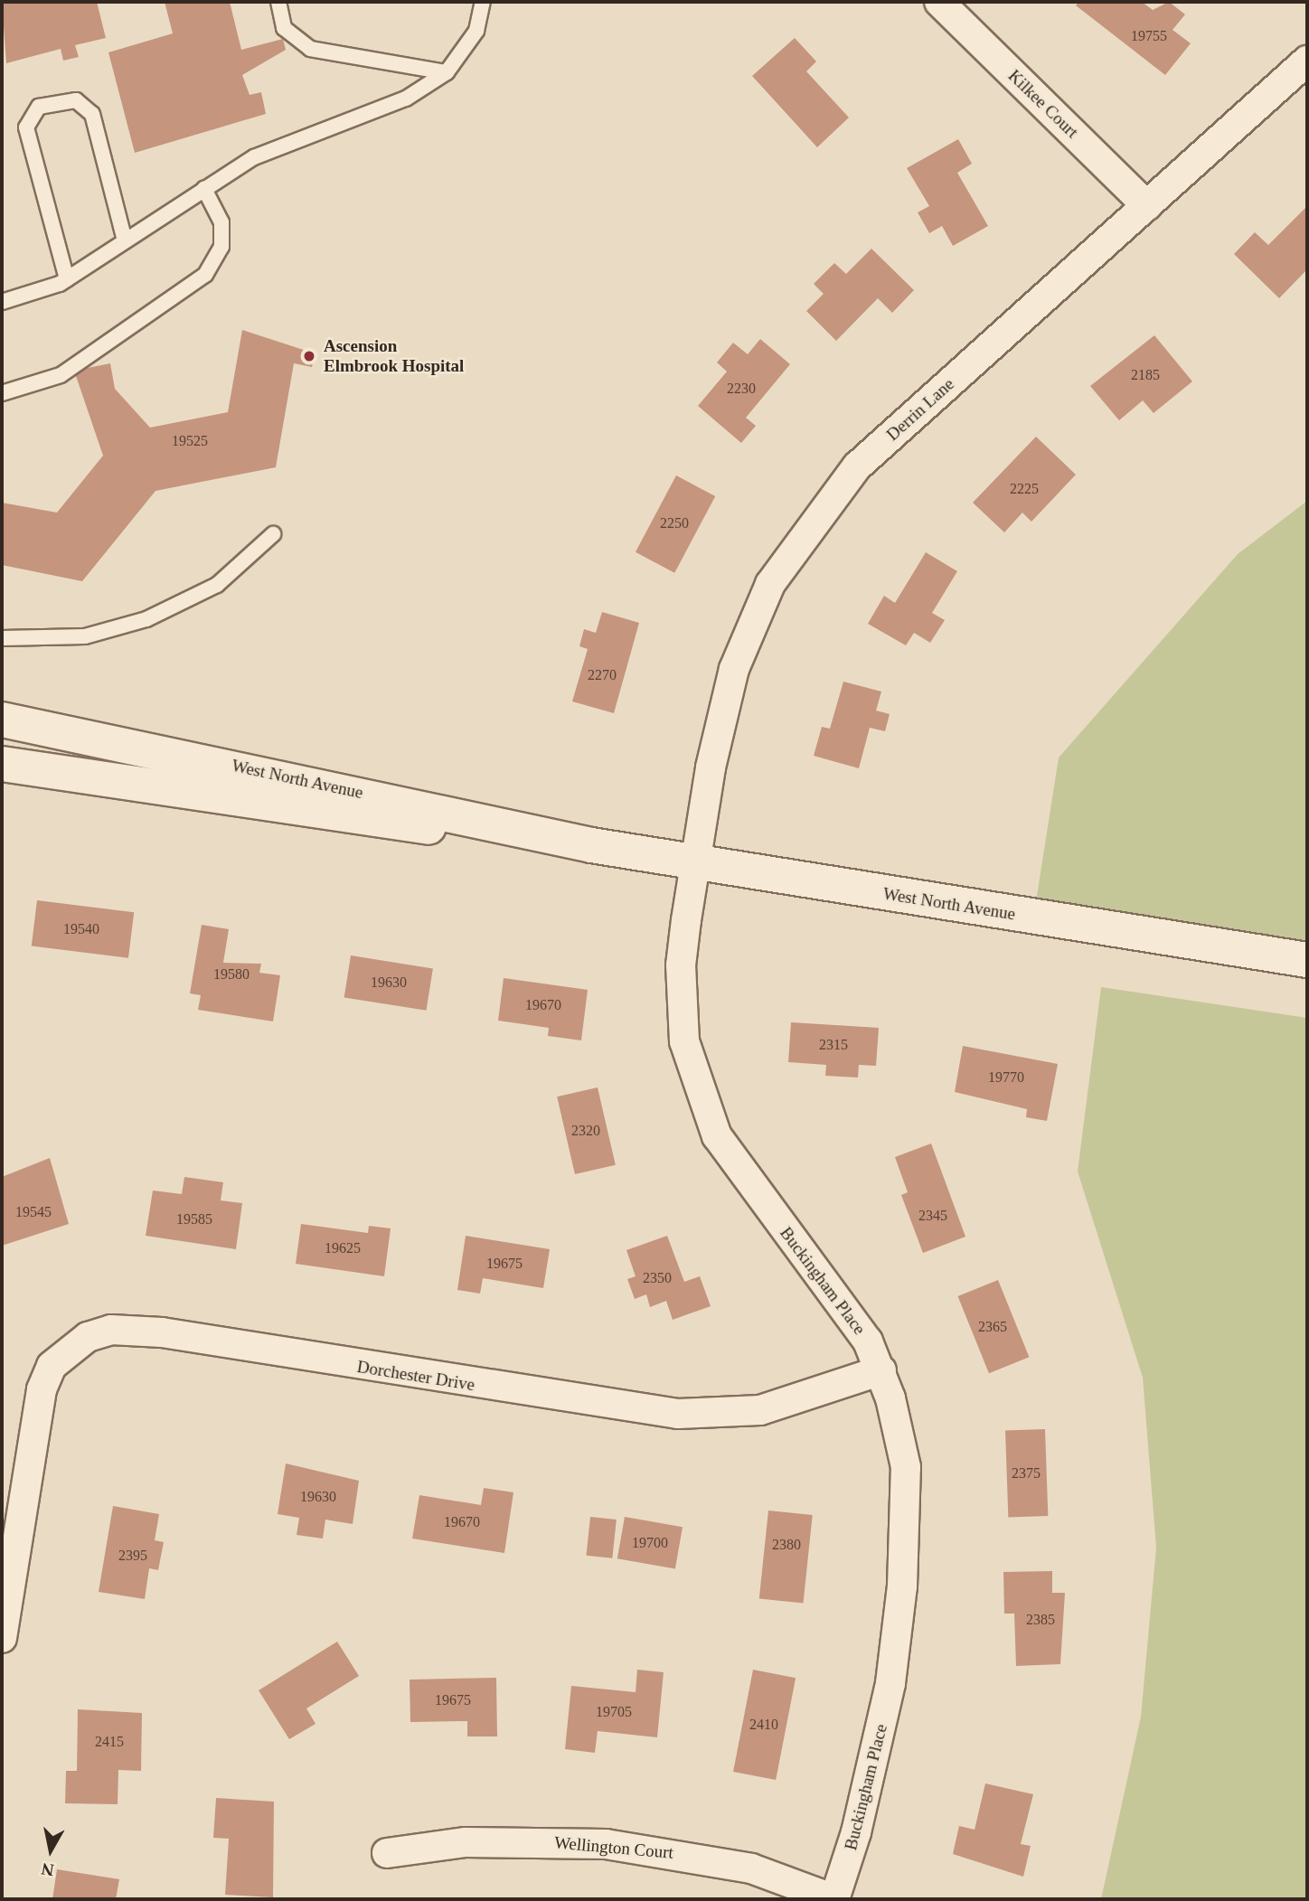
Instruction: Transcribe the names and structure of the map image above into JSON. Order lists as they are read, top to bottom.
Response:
{
  "streets": {
    "main road": ["West North Avenue"],
    "street": [
      "Kilkee Court",
      "Derrin Lane",
      "Buckingham Place",
      "Dorchester Drive",
      "Wellington Court"
    ]
  },
  "crossings": [
    ["Kilkee Court", "Derrin Lane"],
    ["Derrin Lane", "West North Avenue"],
    ["Derrin Lane", "Buckingham Place"],
    ["West North Avenue", "Buckingham Place"],
    ["Buckingham Place", "Dorchester Drive"],
    ["Buckingham Place", "Wellington Court"]
  ],
  "places": ["Ascension Elmbrook Hospital"],
  "house_numbers": [
    "19755",
    "2185",
    "2230",
    "19525",
    "2225",
    "2250",
    "2270",
    "19540",
    "19580",
    "19630",
    "19670",
    "2315",
    "19770",
    "2320",
    "19545",
    "2345",
    "19585",
    "19625",
    "19675",
    "2350",
    "2365",
    "2375",
    "19630",
    "19670",
    "19700",
    "2380",
    "2395",
    "2385",
    "19675",
    "19705",
    "2410",
    "2415"
  ],
  "north": "bottom"
}
